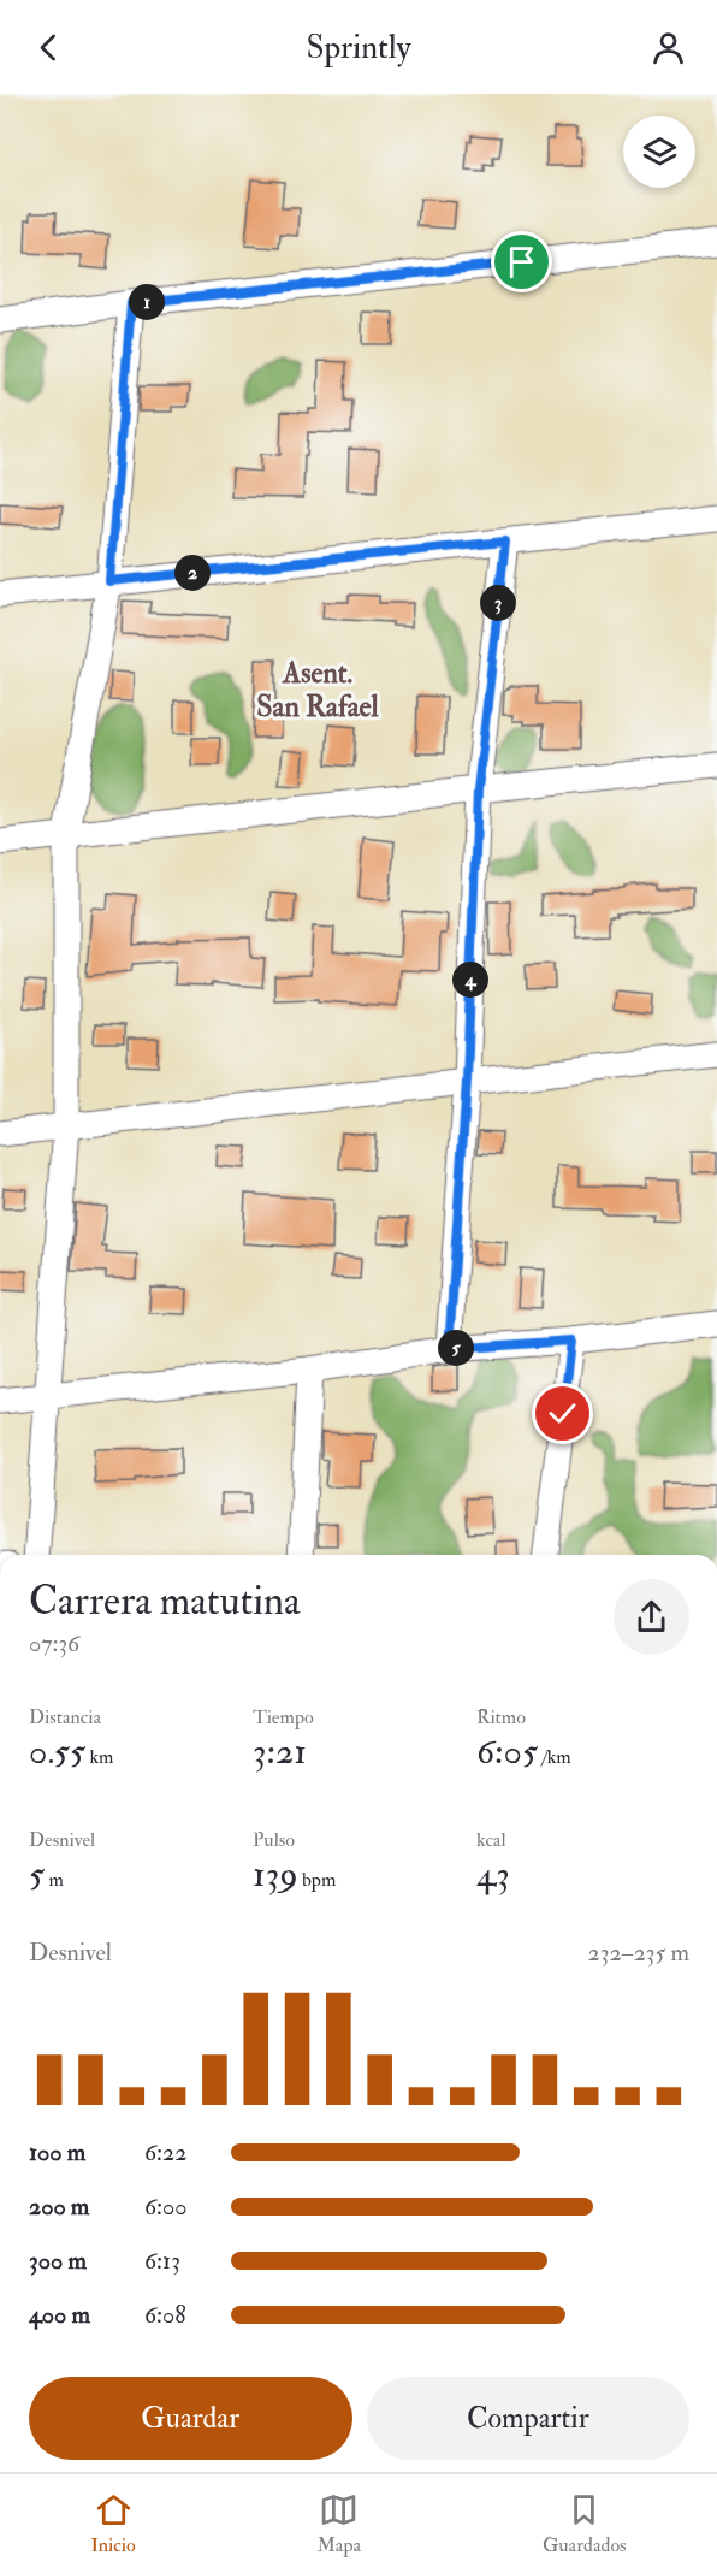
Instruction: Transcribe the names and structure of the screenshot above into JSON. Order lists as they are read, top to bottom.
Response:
{
  "districts": ["Asent. San Rafael"],
  "page": {
    "header": "Sprintly",
    "pins": [
      "1",
      "2",
      "3",
      "4",
      "5"
    ],
    "heading": ["Carrera matutina", "07:36"],
    "stats": [
      ["Distancia", "0.55 km"],
      ["Tiempo", "3:21"],
      ["Ritmo", "6:05 /km"],
      ["Desnivel", "5 m"],
      ["Pulso", "139 bpm"],
      ["kcal", "43"]
    ],
    "chart": ["Desnivel", "232–235 m"],
    "list": [
      {
        "name": "100 m",
        "note": "6:22"
      },
      {
        "name": "200 m",
        "note": "6:00"
      },
      {
        "name": "300 m",
        "note": "6:13"
      },
      {
        "name": "400 m",
        "note": "6:08"
      }
    ],
    "buttons": ["Guardar", "Compartir"],
    "tabs": ["Inicio", "Mapa", "Guardados"]
  }
}
